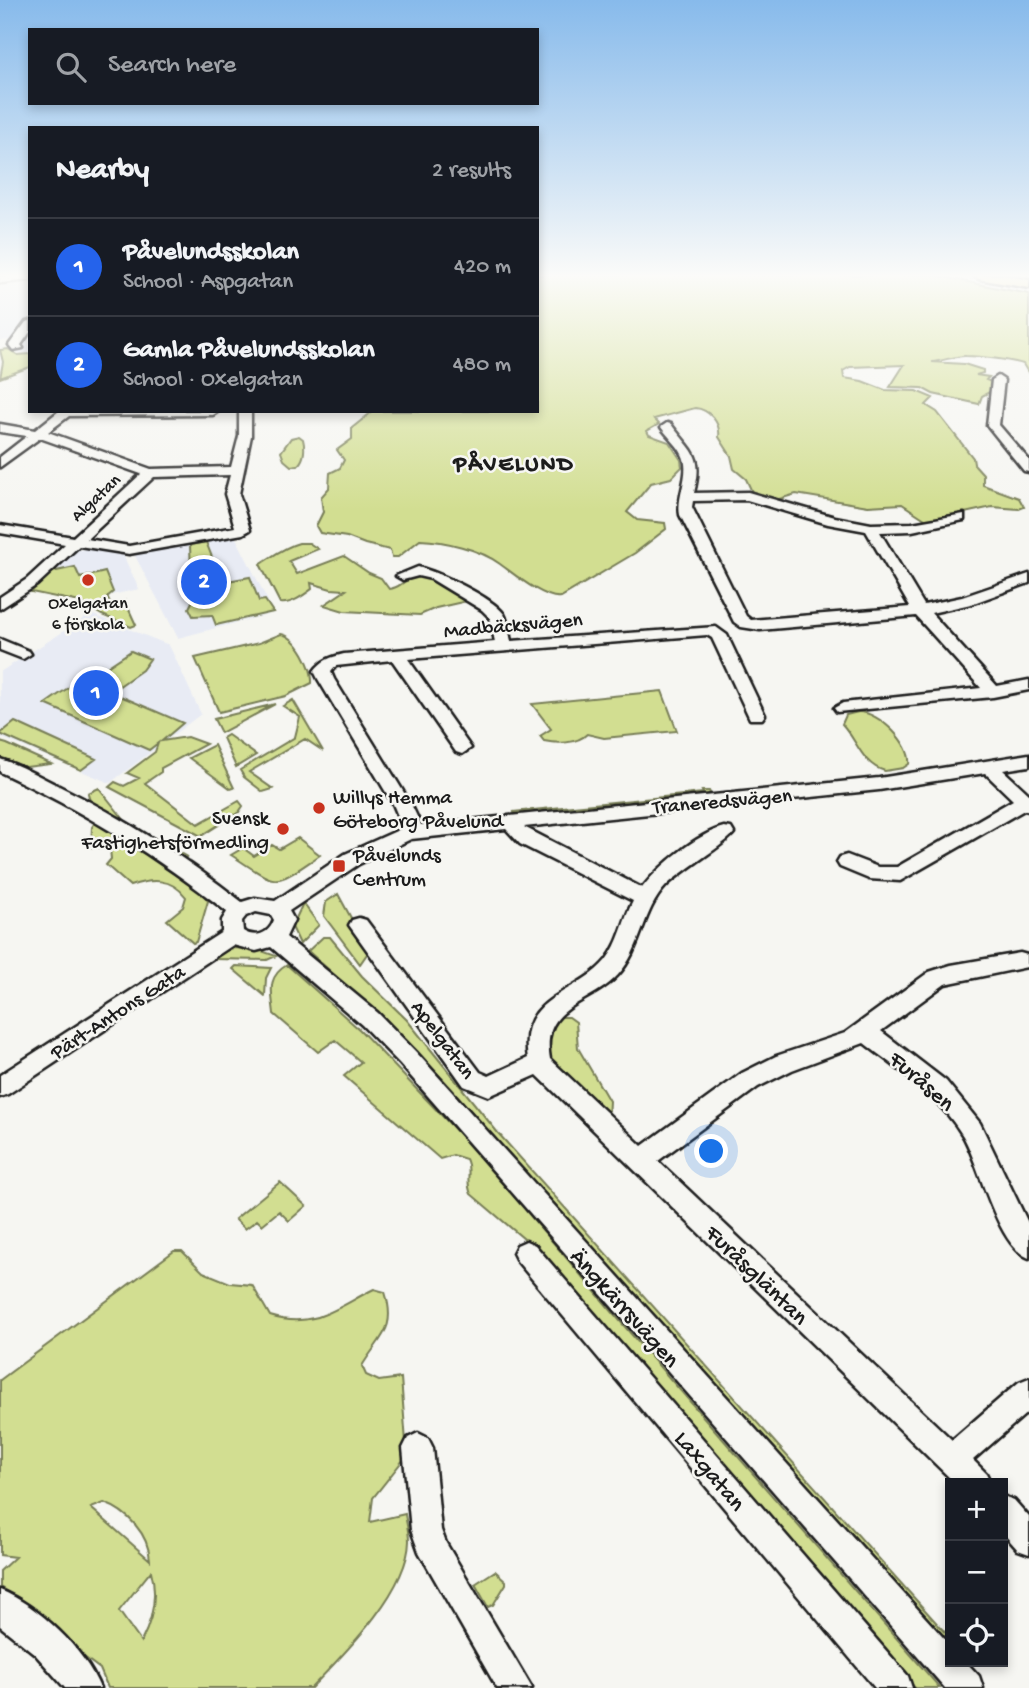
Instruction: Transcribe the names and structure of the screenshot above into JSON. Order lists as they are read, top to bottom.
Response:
{
  "streets": {
    "street": [
      "Algatan",
      "Madbäcksvägen",
      "Traneredsvägen",
      "Pärt-Antons Gata",
      "Apelgatan",
      "Furåsen",
      "Furåsgläntan",
      "Ängkärrsvägen",
      "Laxgatan"
    ]
  },
  "crossings": [
    ["Traneredsvägen", "Pärt-Antons Gata"],
    ["Traneredsvägen", "Ängkärrsvägen"],
    ["Pärt-Antons Gata", "Ängkärrsvägen"],
    ["Apelgatan", "Furåsgläntan"]
  ],
  "districts": ["PÅVELUND"],
  "places": {
    "other": ["Oxelgatan 6 förskola", "Willys Hemma Göteborg Påvelund", "Svensk Fastighetsförmedling"],
    "transit": ["Påvelunds Centrum"]
  },
  "page": {
    "search": "Search here",
    "heading": ["Nearby", "2 results"],
    "list": [
      {
        "mark": "1",
        "name": "Påvelundsskolan",
        "note": "School · Aspgatan",
        "value": "420 m"
      },
      {
        "mark": "2",
        "name": "Gamla Påvelundsskolan",
        "note": "School · Oxelgatan",
        "value": "480 m"
      }
    ],
    "pins": ["2", "1"],
    "map_buttons": ["+", "−"]
  }
}
